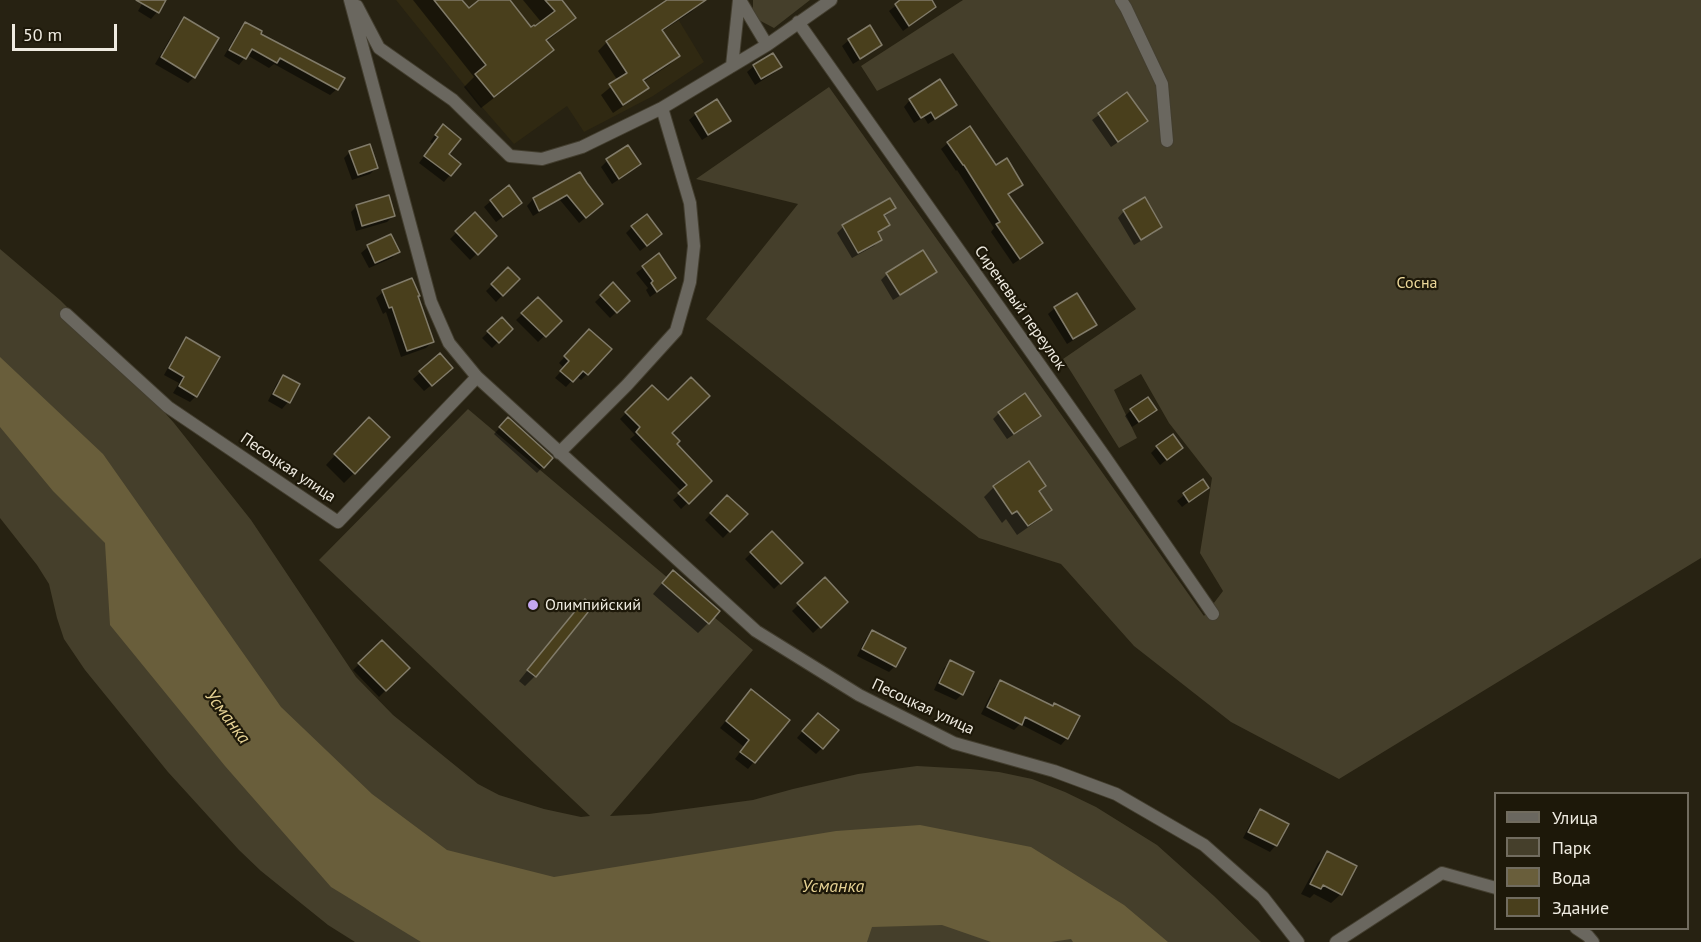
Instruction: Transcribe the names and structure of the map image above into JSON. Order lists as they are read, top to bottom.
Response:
{
  "streets": {
    "street": ["Сиреневый переулок", "Песоцкая улица"]
  },
  "crossings": [
    ["Сиреневый переулок", "Песоцкая улица"]
  ],
  "water": ["Усманка"],
  "parks": ["Сосна"],
  "places": ["Олимпийский"],
  "legend": [
    "Улица",
    "Парк",
    "Вода",
    "Здание"
  ],
  "scale_bar": "50 m"
}
